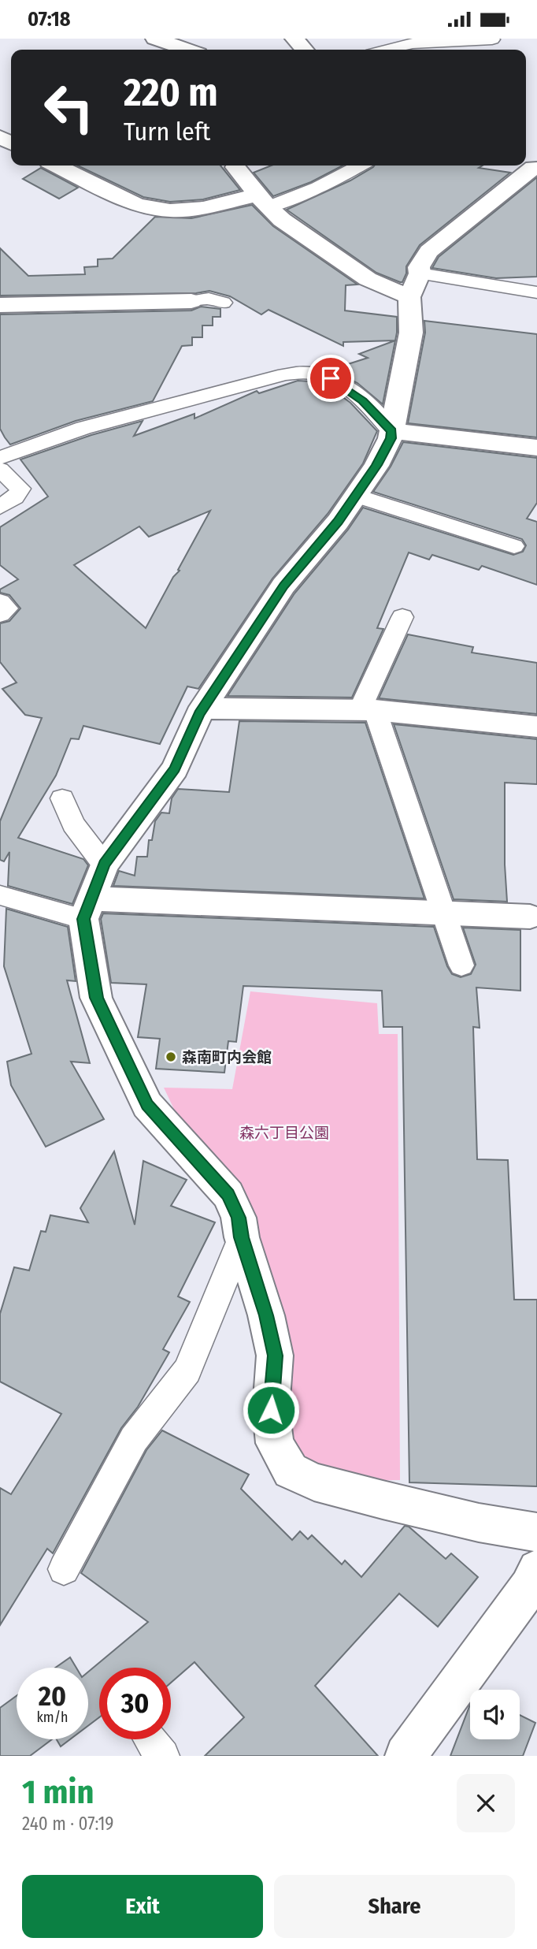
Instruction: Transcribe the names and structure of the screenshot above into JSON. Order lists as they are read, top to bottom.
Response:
{
  "parks": ["森六丁目公園"],
  "places": ["森南町内会館"],
  "page": {
    "status": "07:18",
    "turn": ["220 m", "Turn left"],
    "speed": "20 km/h",
    "limit": "30",
    "heading": ["1 min", "240 m · 07:19"],
    "buttons": ["Exit", "Share"]
  }
}
